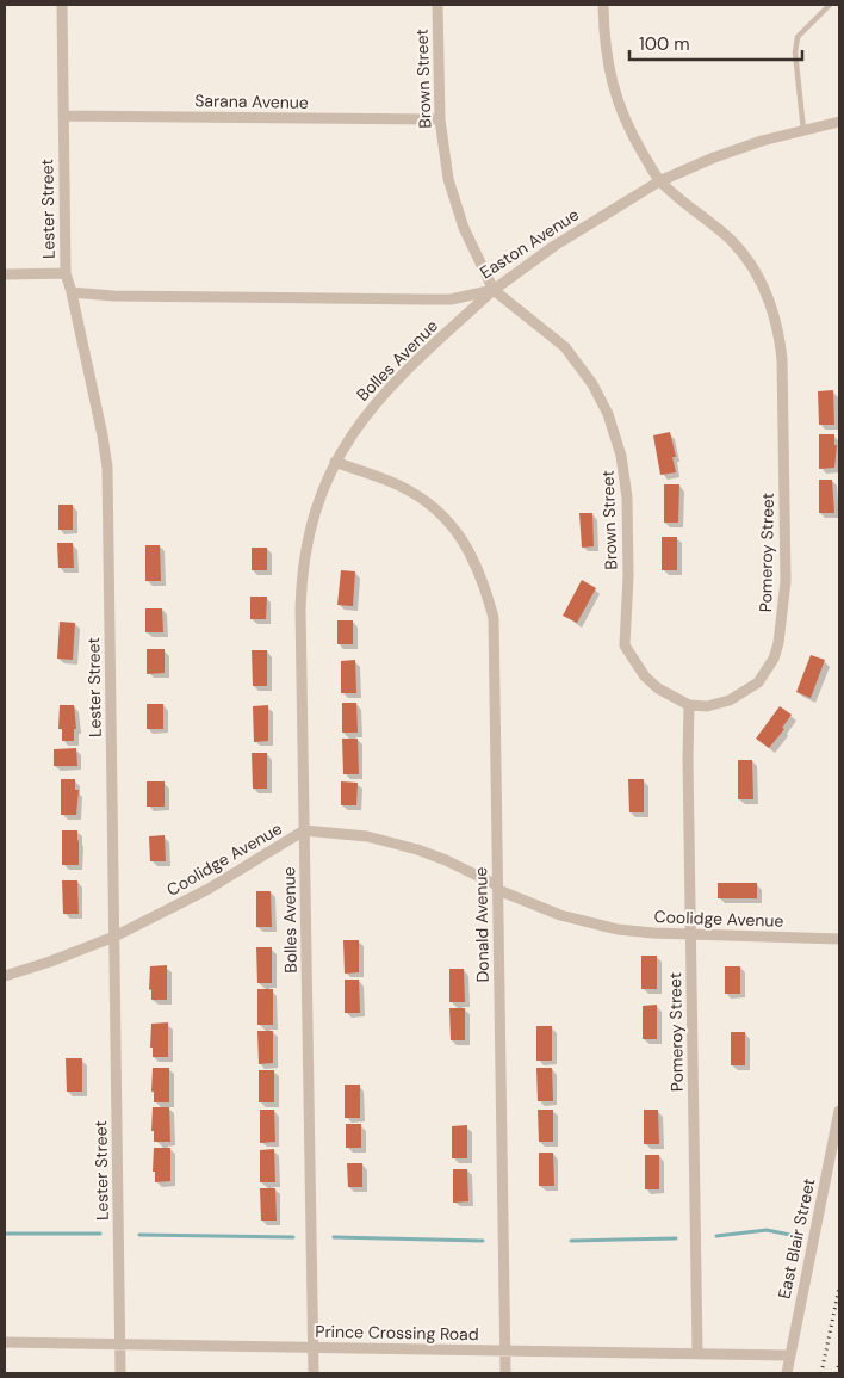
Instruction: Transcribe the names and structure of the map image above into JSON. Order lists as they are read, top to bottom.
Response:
{
  "streets": {
    "street": [
      "Brown Street",
      "Sarana Avenue",
      "Lester Street",
      "Easton Avenue",
      "Bolles Avenue",
      "Pomeroy Street",
      "Coolidge Avenue",
      "Donald Avenue",
      "East Blair Street",
      "Prince Crossing Road"
    ]
  },
  "crossings": [
    ["Brown Street", "Sarana Avenue"],
    ["Brown Street", "Easton Avenue"],
    ["Brown Street", "Bolles Avenue"],
    ["Brown Street", "Pomeroy Street"],
    ["Sarana Avenue", "Lester Street"],
    ["Lester Street", "Easton Avenue"],
    ["Lester Street", "Coolidge Avenue"],
    ["Lester Street", "Prince Crossing Road"],
    ["Easton Avenue", "Bolles Avenue"],
    ["Easton Avenue", "Pomeroy Street"],
    ["Bolles Avenue", "Coolidge Avenue"],
    ["Bolles Avenue", "Donald Avenue"],
    ["Bolles Avenue", "Prince Crossing Road"],
    ["Pomeroy Street", "Coolidge Avenue"],
    ["Pomeroy Street", "Prince Crossing Road"],
    ["Coolidge Avenue", "Donald Avenue"],
    ["Donald Avenue", "Prince Crossing Road"],
    ["East Blair Street", "Prince Crossing Road"]
  ],
  "scale_bar": "100 m"
}
